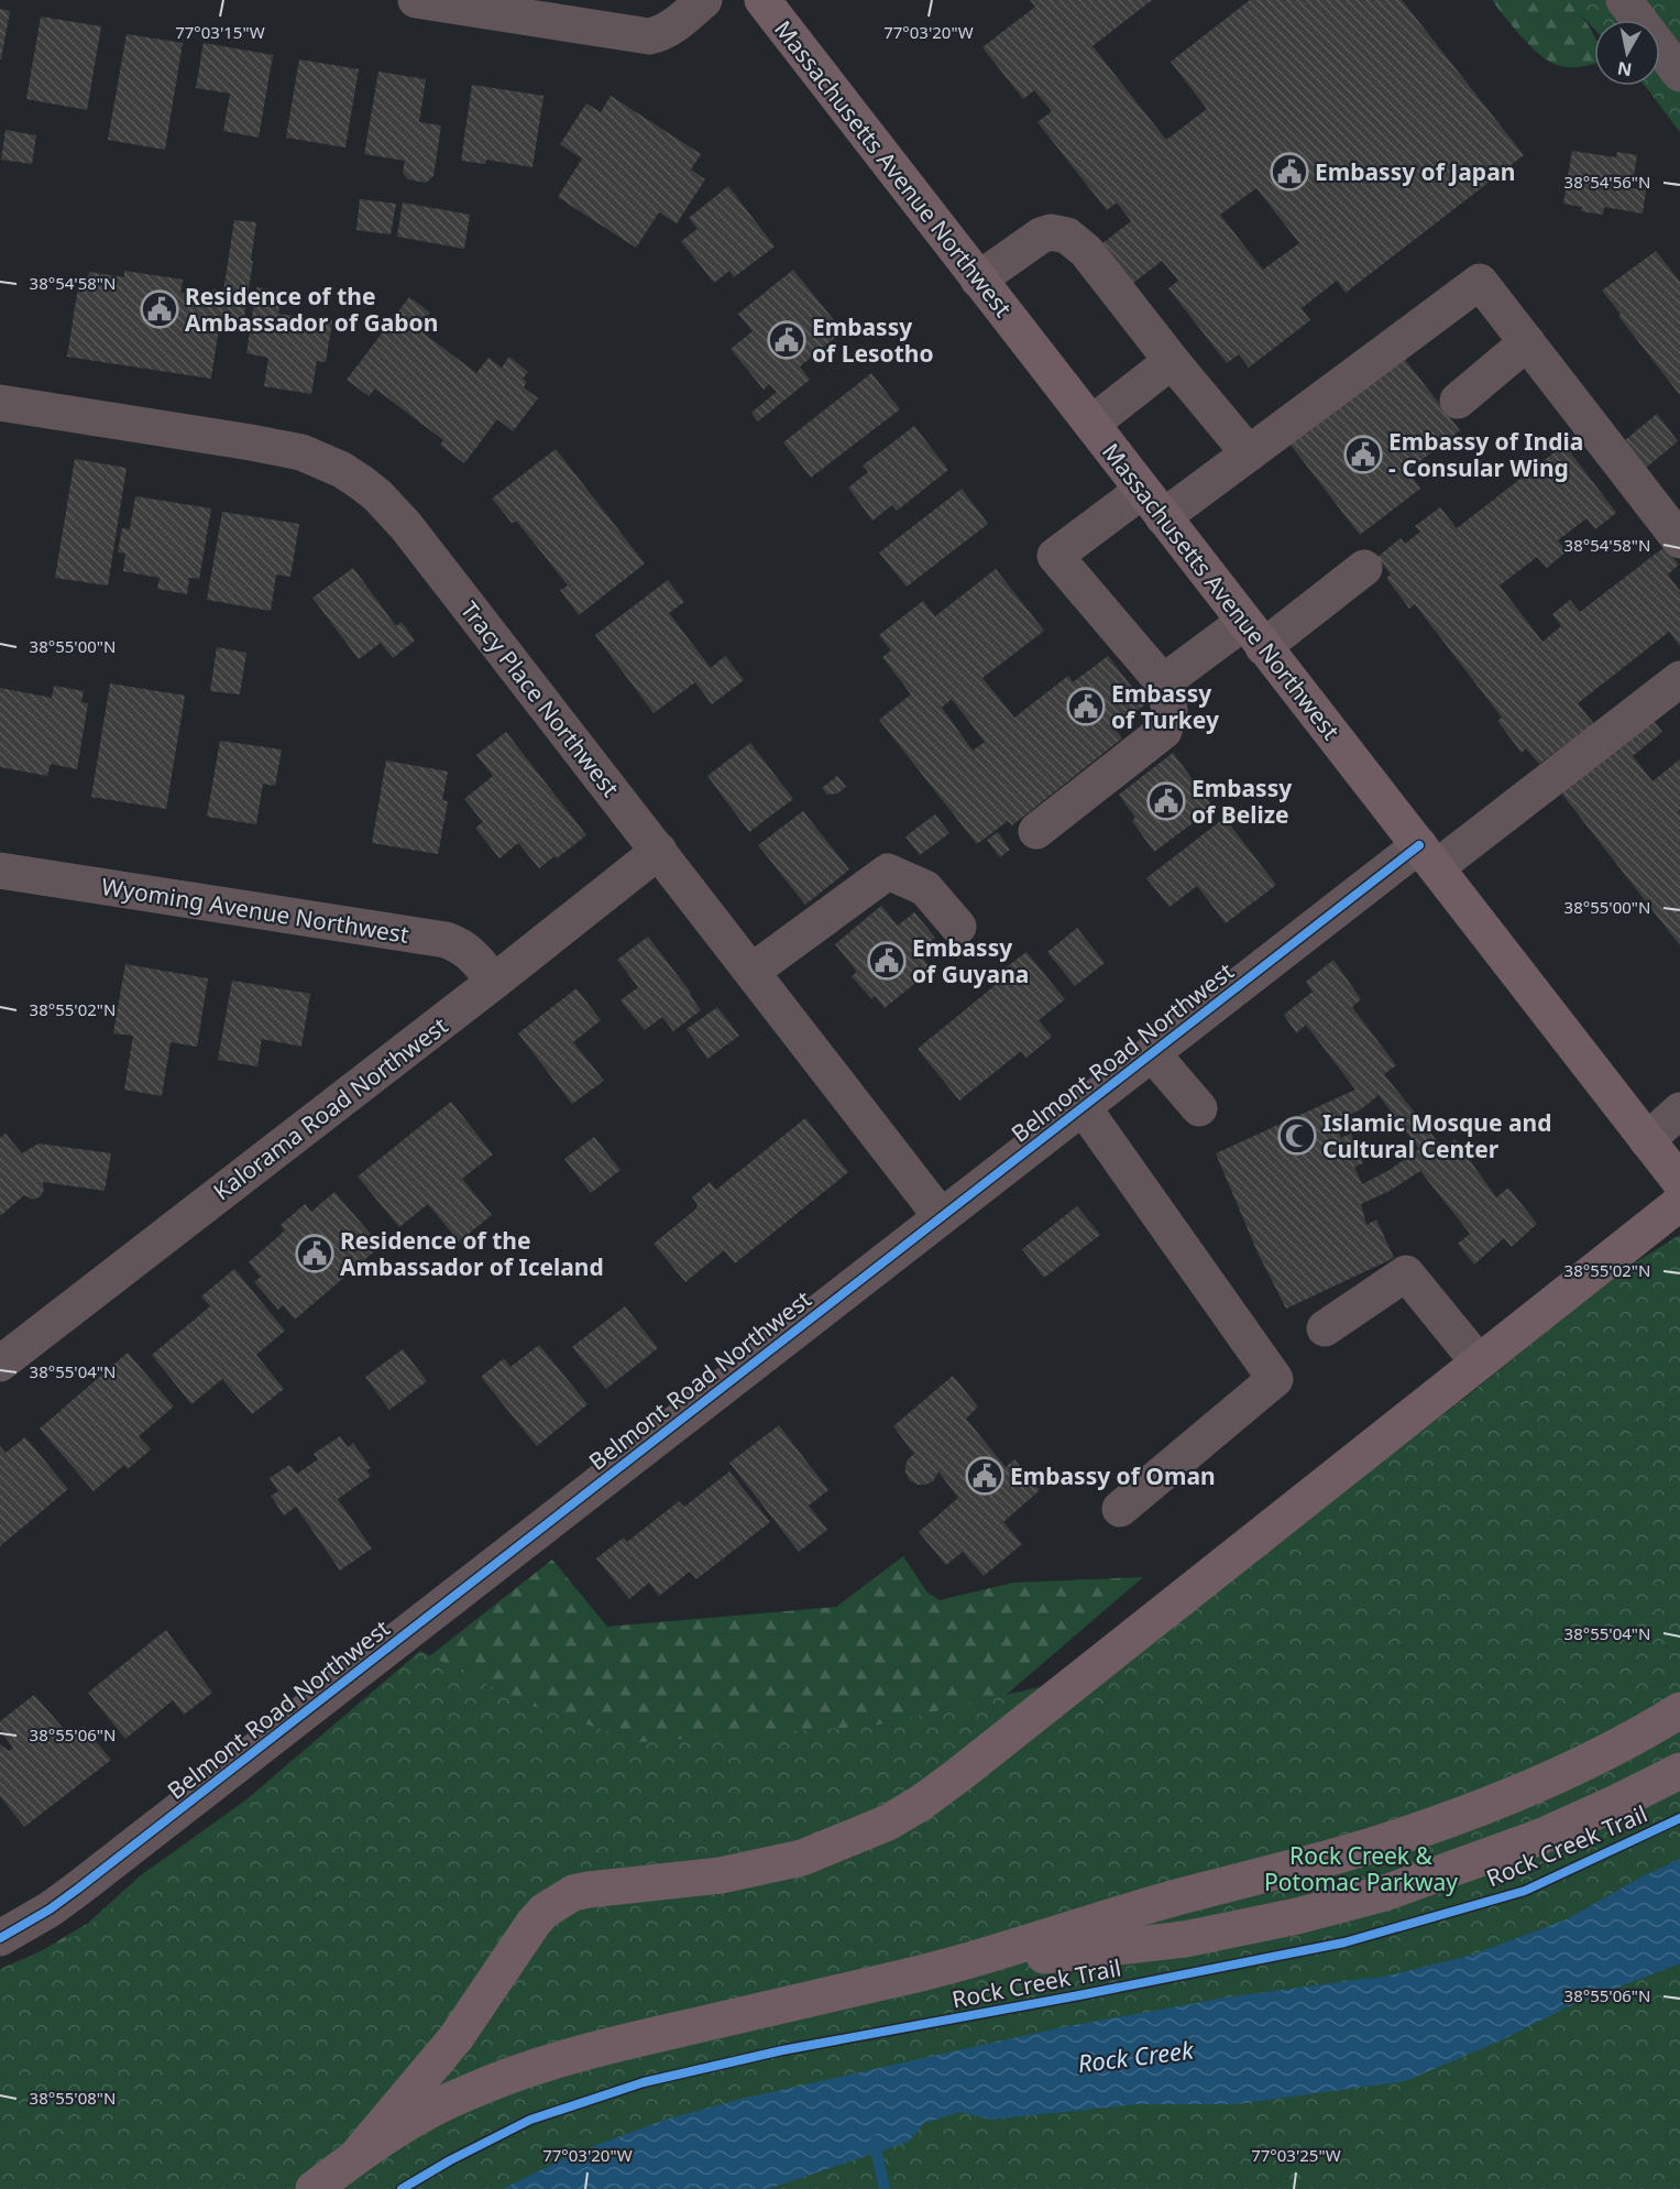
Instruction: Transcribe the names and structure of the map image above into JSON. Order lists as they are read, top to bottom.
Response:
{
  "streets": {
    "main road": ["Massachusetts Avenue Northwest"],
    "street": [
      "Tracy Place Northwest",
      "Wyoming Avenue Northwest",
      "Belmont Road Northwest",
      "Kalorama Road Northwest"
    ],
    "cycle path": ["Rock Creek Trail"]
  },
  "crossings": [
    ["Massachusetts Avenue Northwest", "Belmont Road Northwest"],
    ["Tracy Place Northwest", "Belmont Road Northwest"],
    ["Tracy Place Northwest", "Kalorama Road Northwest"],
    ["Wyoming Avenue Northwest", "Kalorama Road Northwest"]
  ],
  "water": ["Rock Creek"],
  "parks": ["Rock Creek & Potomac Parkway"],
  "places": {
    "public building": [
      "Embassy of Japan",
      "Residence of the Ambassador of Gabon",
      "Embassy of Lesotho",
      "Embassy of India - Consular Wing",
      "Embassy of Turkey",
      "Embassy of Belize",
      "Embassy of Guyana",
      "Residence of the Ambassador of Iceland",
      "Embassy of Oman"
    ],
    "mosque": ["Islamic Mosque and Cultural Center"]
  },
  "north": "bottom",
  "coordinates": [
    "77°03'15\"W",
    "77°03'20\"W",
    "38°54'56\"N",
    "38°54'58\"N",
    "38°55'00\"N",
    "38°55'02\"N",
    "38°55'04\"N",
    "38°55'06\"N",
    "38°55'08\"N",
    "77°03'25\"W"
  ]
}
